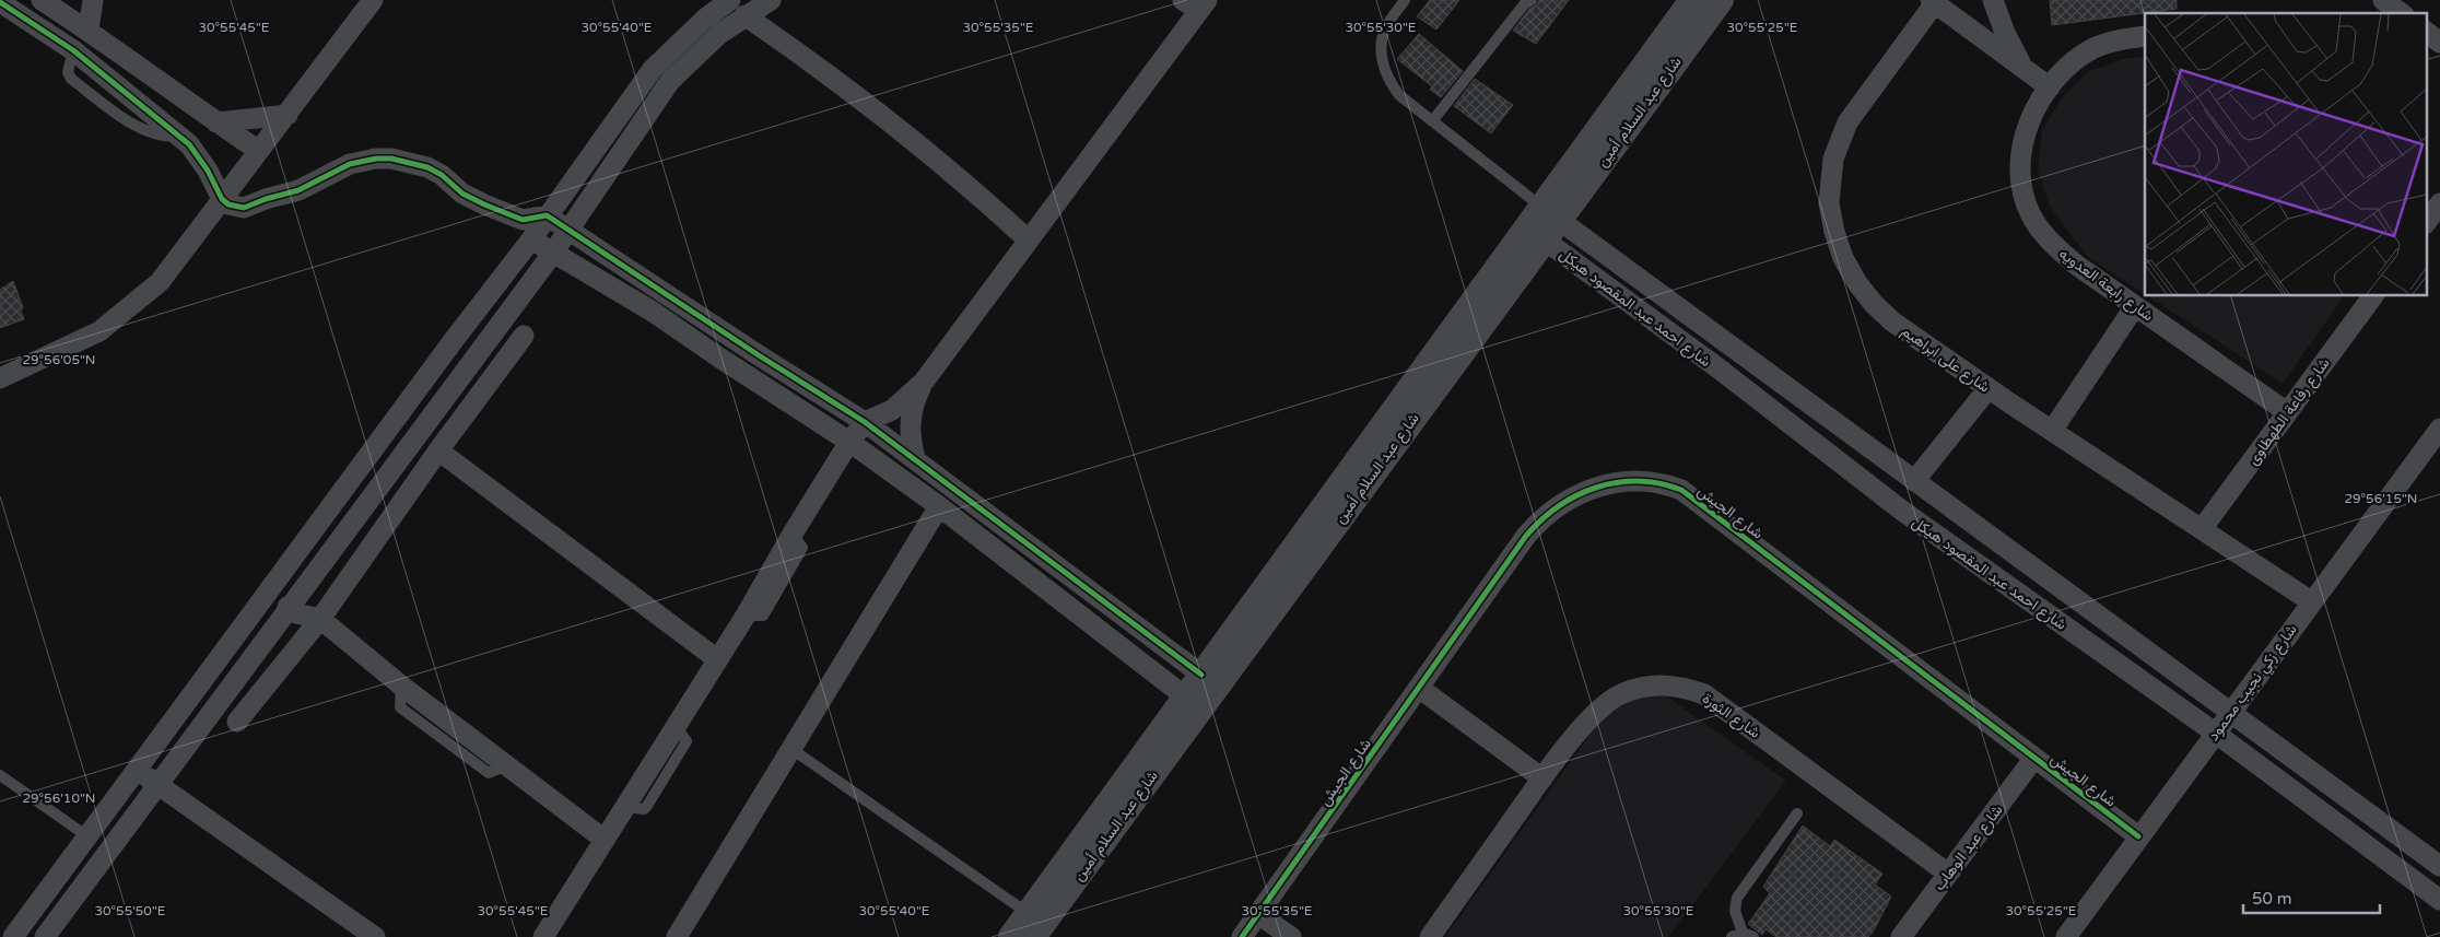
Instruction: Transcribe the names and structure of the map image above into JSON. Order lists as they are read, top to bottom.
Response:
{
  "streets": {
    "street": [
      "شارع عبد السلام أمين",
      "شارع رابعة العدويه",
      "شارع احمد عبد المقصود هيكل",
      "شارع على ابراهيم",
      "شارع رفاعة الطهطاوى",
      "شارع الجيش",
      "شارع زكي نجيب محمود",
      "شارع الثورة",
      "شارع عبد الوهاب"
    ]
  },
  "crossings": [
    ["شارع عبد السلام أمين", "شارع احمد عبد المقصود هيكل"],
    ["شارع رابعة العدويه", "شارع رفاعة الطهطاوى"],
    ["شارع احمد عبد المقصود هيكل", "شارع زكي نجيب محمود"],
    ["شارع على ابراهيم", "شارع رفاعة الطهطاوى"],
    ["شارع على ابراهيم", "شارع زكي نجيب محمود"],
    ["شارع الجيش", "شارع زكي نجيب محمود"],
    ["شارع الجيش", "شارع عبد الوهاب"],
    ["شارع الثورة", "شارع عبد الوهاب"]
  ],
  "scale_bar": "50 m",
  "coordinates": [
    "30°55'45\"E",
    "30°55'40\"E",
    "30°55'35\"E",
    "30°55'30\"E",
    "30°55'25\"E",
    "29°56'05\"N",
    "29°56'15\"N",
    "29°56'10\"N",
    "30°55'50\"E"
  ]
}
